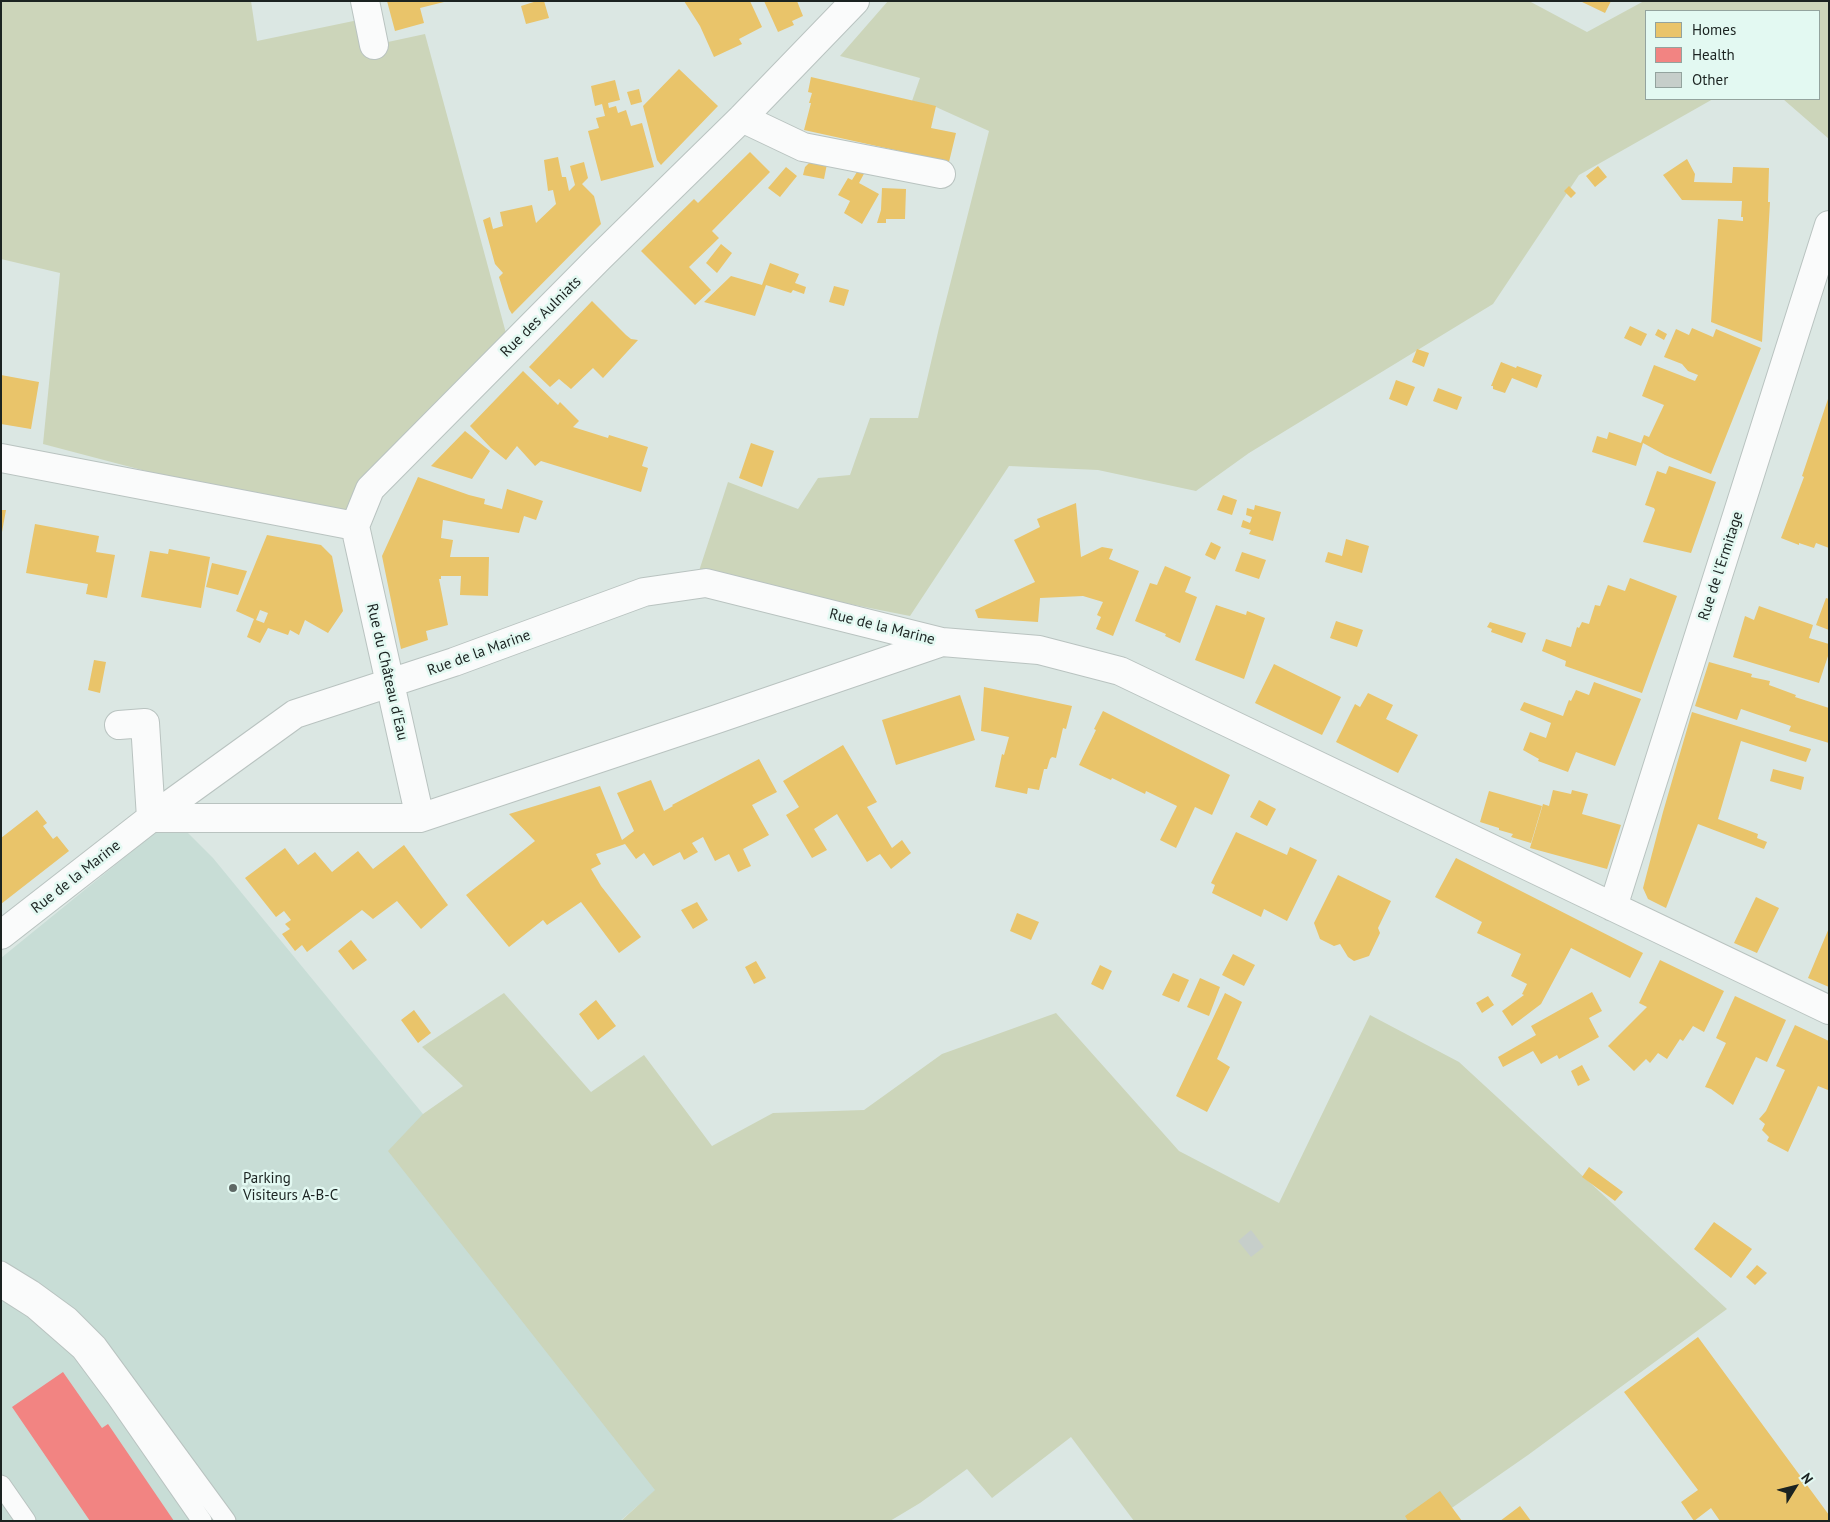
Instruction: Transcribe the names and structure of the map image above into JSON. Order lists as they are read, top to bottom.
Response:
{
  "streets": {
    "street": [
      "Rue des Aulniats",
      "Rue de l'Ermitage",
      "Rue de la Marine",
      "Rue du Château d'Eau"
    ]
  },
  "crossings": [
    ["Rue des Aulniats", "Rue du Château d'Eau"],
    ["Rue de la Marine", "Rue du Château d'Eau"]
  ],
  "places": ["Parking Visiteurs A-B-C"],
  "legend": ["Homes", "Health", "Other"],
  "north": "top right"
}
